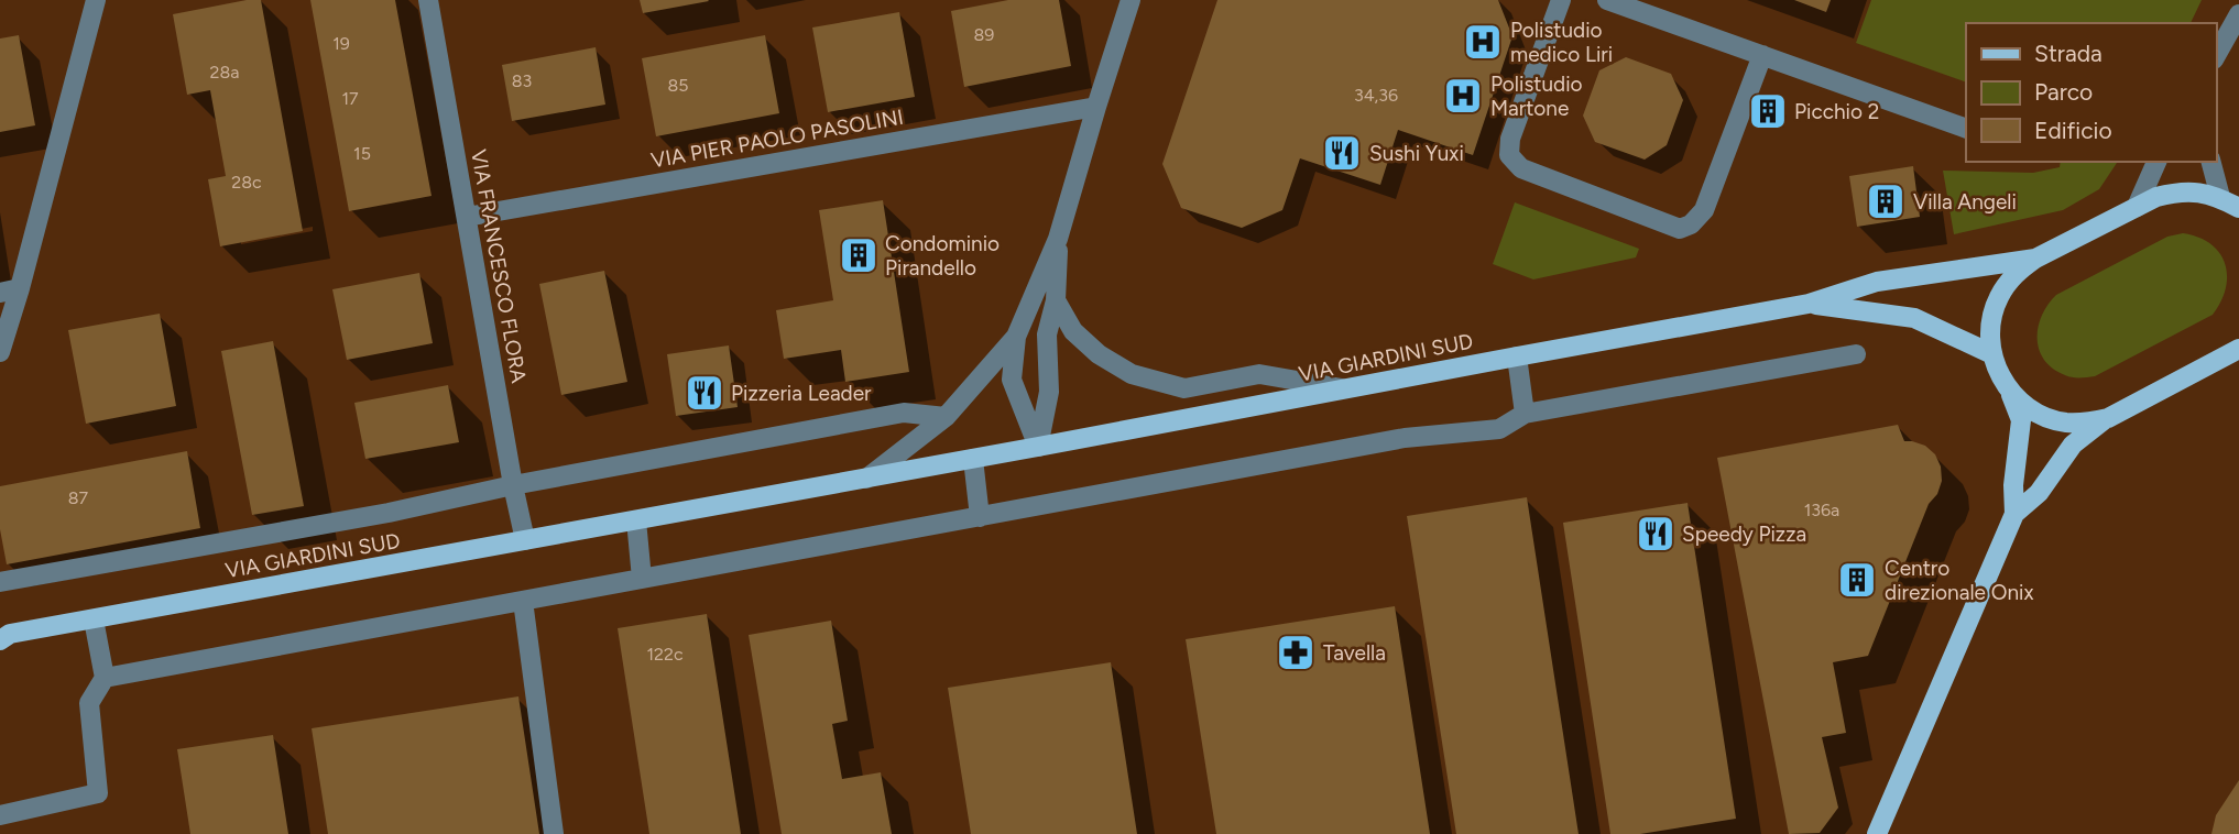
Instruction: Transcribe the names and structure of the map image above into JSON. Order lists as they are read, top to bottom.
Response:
{
  "streets": {
    "main road": ["VIA GIARDINI SUD"],
    "street": ["VIA PIER PAOLO PASOLINI", "VIA FRANCESCO FLORA"]
  },
  "crossings": [
    ["VIA PIER PAOLO PASOLINI", "VIA FRANCESCO FLORA"],
    ["VIA FRANCESCO FLORA", "VIA GIARDINI SUD"]
  ],
  "places": {
    "hospital": ["Polistudio medico Liri", "Polistudio Martone"],
    "building": [
      "Picchio 2",
      "Villa Angeli",
      "Condominio Pirandello",
      "Centro direzionale Onix"
    ],
    "restaurant": ["Sushi Yuxi", "Pizzeria Leader", "Speedy Pizza"],
    "pharmacy": ["Tavella"]
  },
  "house_numbers": [
    "89",
    "19",
    "28a",
    "83",
    "85",
    "34,36",
    "17",
    "15",
    "28c",
    "87",
    "136a",
    "122c"
  ],
  "legend": ["Strada", "Parco", "Edificio"]
}
